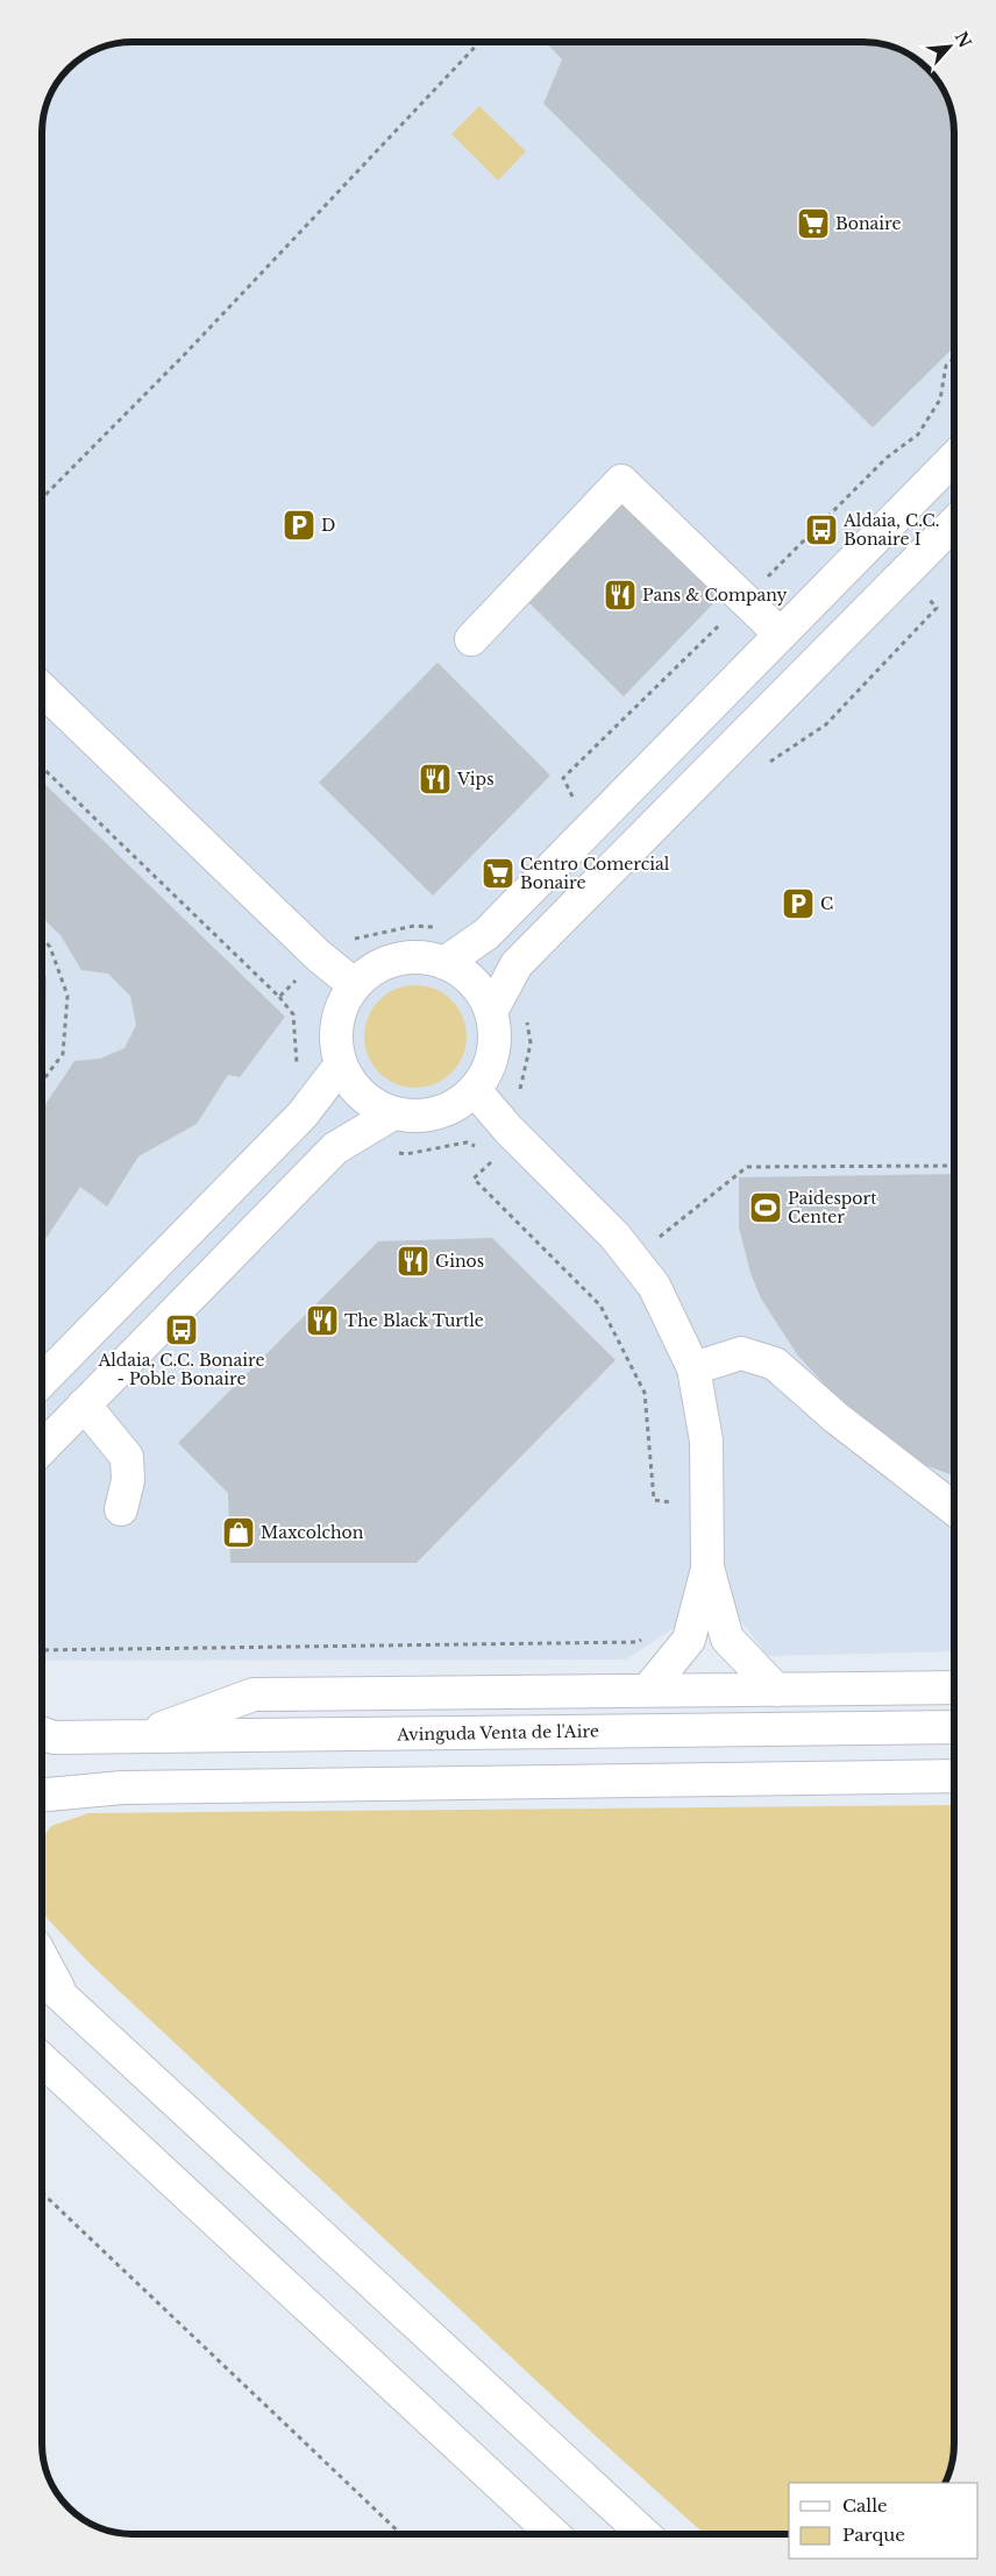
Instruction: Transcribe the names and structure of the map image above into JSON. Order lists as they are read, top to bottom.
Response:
{
  "streets": {
    "street": ["Avinguda Venta de l'Aire"]
  },
  "places": {
    "supermarket": ["Bonaire", "Centro Comercial Bonaire"],
    "parking": ["D", "C"],
    "bus stop": ["Aldaia, C.C. Bonaire I", "Aldaia, C.C. Bonaire - Poble Bonaire"],
    "restaurant": [
      "Pans & Company",
      "Vips",
      "Ginos",
      "The Black Turtle"
    ],
    "sports": ["Paidesport Center"],
    "shop": ["Maxcolchon"]
  },
  "legend": ["Calle", "Parque"],
  "north": "top right"
}
